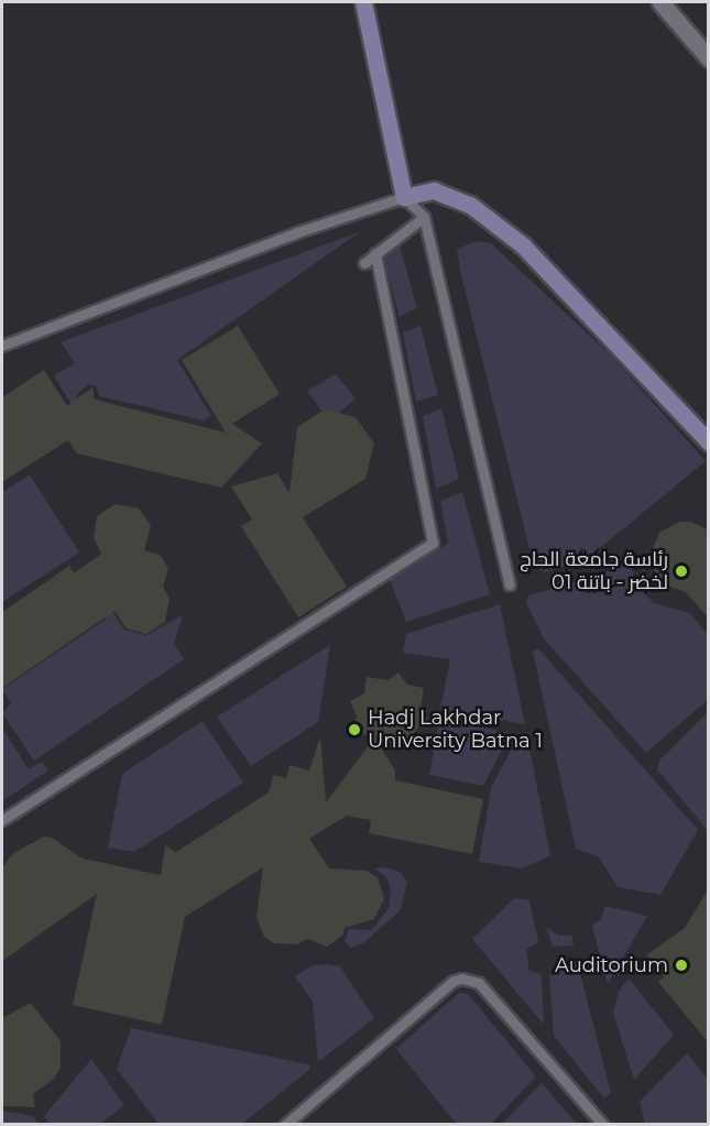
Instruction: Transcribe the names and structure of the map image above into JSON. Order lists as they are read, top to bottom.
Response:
{
  "places": ["رئاسة جامعة الحاج لخضر - باتنة 01", "Hadj Lakhdar University Batna 1", "Auditorium"]
}
